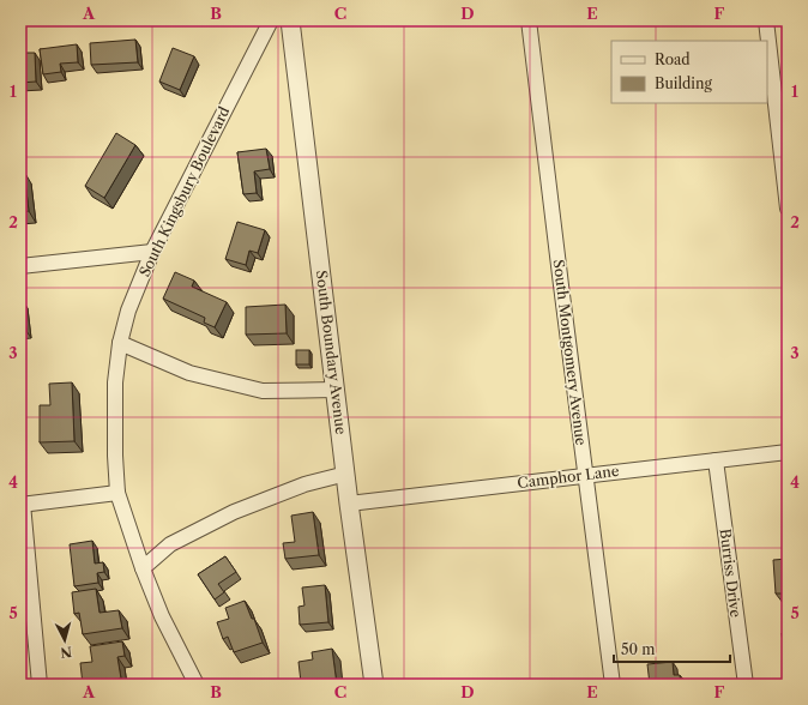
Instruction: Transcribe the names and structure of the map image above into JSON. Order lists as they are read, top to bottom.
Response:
{
  "streets": {
    "street": [
      "South Kingsbury Boulevard",
      "South Boundary Avenue",
      "South Montgomery Avenue",
      "Camphor Lane",
      "Burriss Drive"
    ]
  },
  "crossings": [
    ["South Boundary Avenue", "Camphor Lane"],
    ["South Montgomery Avenue", "Camphor Lane"],
    ["Camphor Lane", "Burriss Drive"]
  ],
  "legend": ["Road", "Building"],
  "scale_bar": "50 m",
  "north": "bottom",
  "grid": {
    "columns": [
      "A",
      "B",
      "C",
      "D",
      "E",
      "F"
    ],
    "rows": [
      "1",
      "2",
      "3",
      "4",
      "5"
    ]
  }
}
